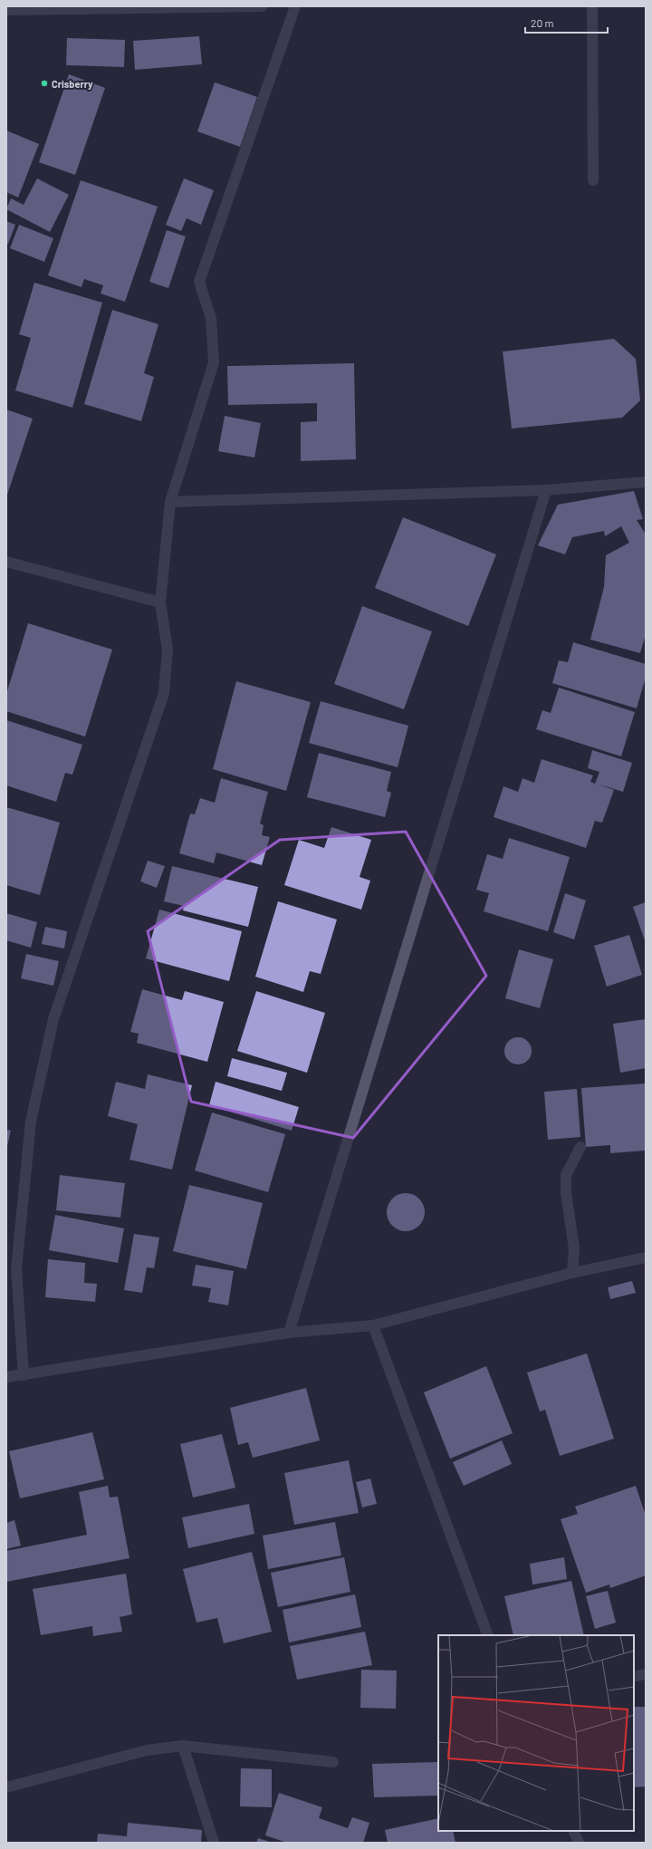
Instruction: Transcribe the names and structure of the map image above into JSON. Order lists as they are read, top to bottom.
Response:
{
  "places": ["Crisberry"],
  "scale_bar": "20 m"
}
